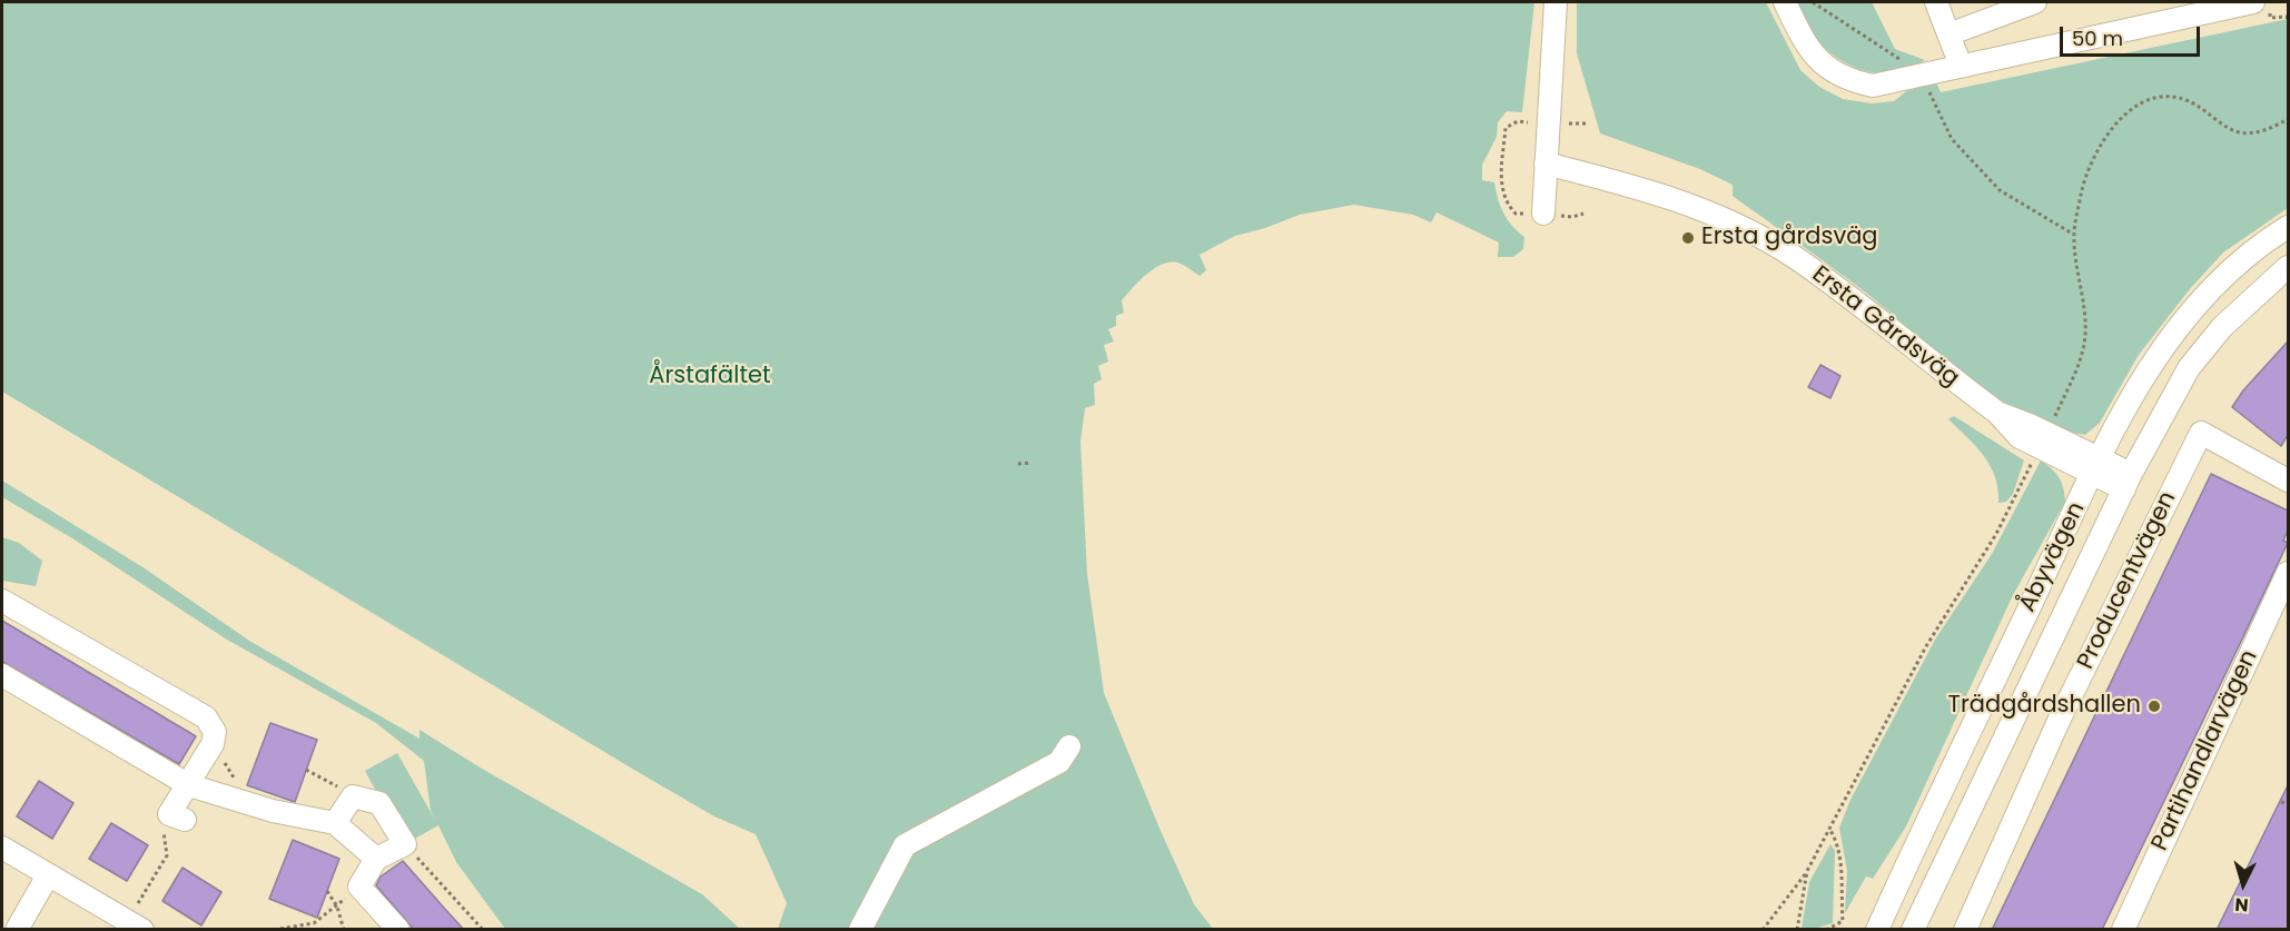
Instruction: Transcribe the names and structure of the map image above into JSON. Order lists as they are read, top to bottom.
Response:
{
  "streets": {
    "street": [
      "Ersta Gårdsväg",
      "Åbyvägen",
      "Producentvägen",
      "Partihandlarvägen"
    ]
  },
  "crossings": [
    ["Ersta Gårdsväg", "Åbyvägen"]
  ],
  "parks": ["Årstafältet"],
  "places": ["Ersta gårdsväg", "Trädgårdshallen"],
  "scale_bar": "50 m",
  "north": "bottom"
}
